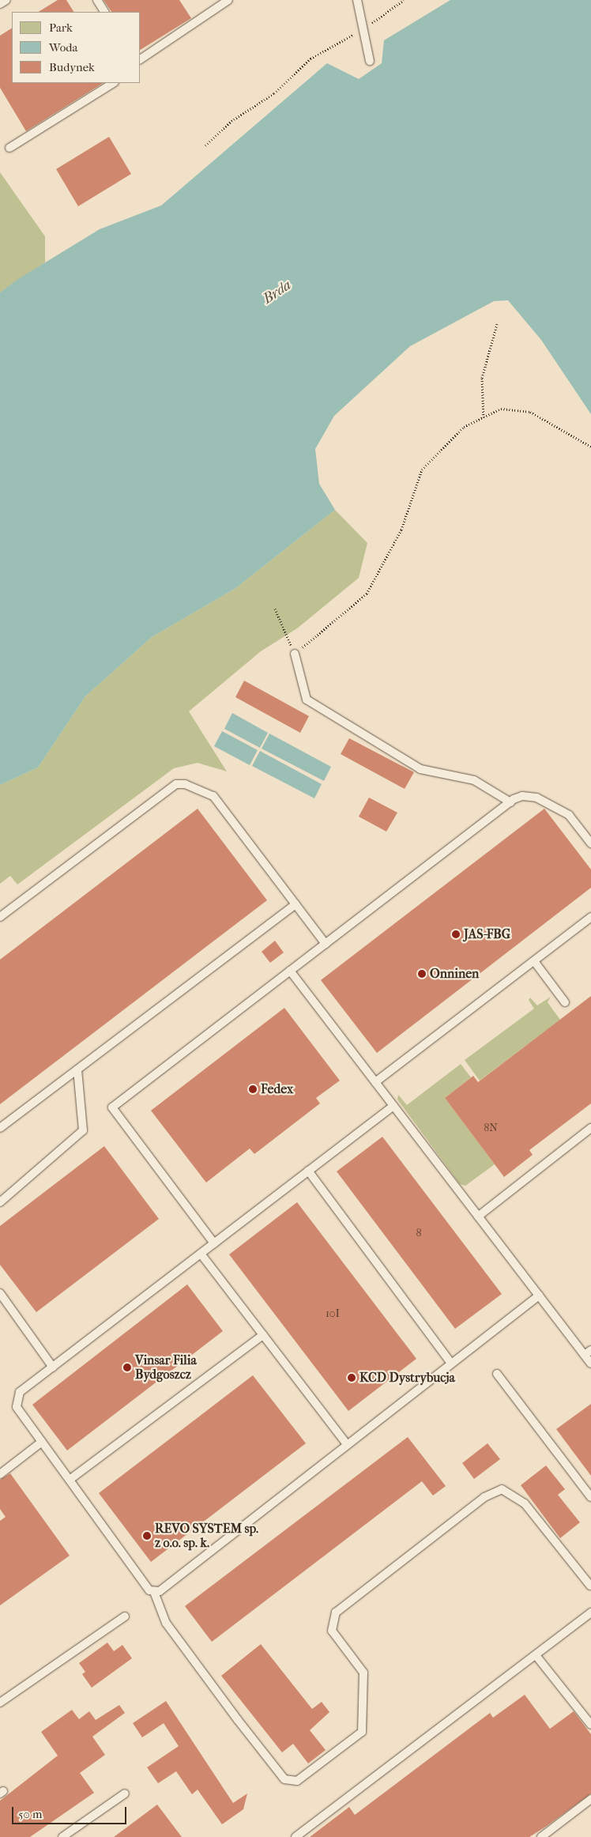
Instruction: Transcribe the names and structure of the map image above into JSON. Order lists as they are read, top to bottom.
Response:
{
  "water": ["Brda"],
  "places": [
    "JAS-FBG",
    "Onninen",
    "Fedex",
    "Vinsar Filia Bydgoszcz",
    "KCD Dystrybucja",
    "REVO SYSTEM sp. z o.o. sp. k."
  ],
  "house_numbers": ["8N", "8", "10I"],
  "legend": ["Park", "Woda", "Budynek"],
  "scale_bar": "50 m"
}
